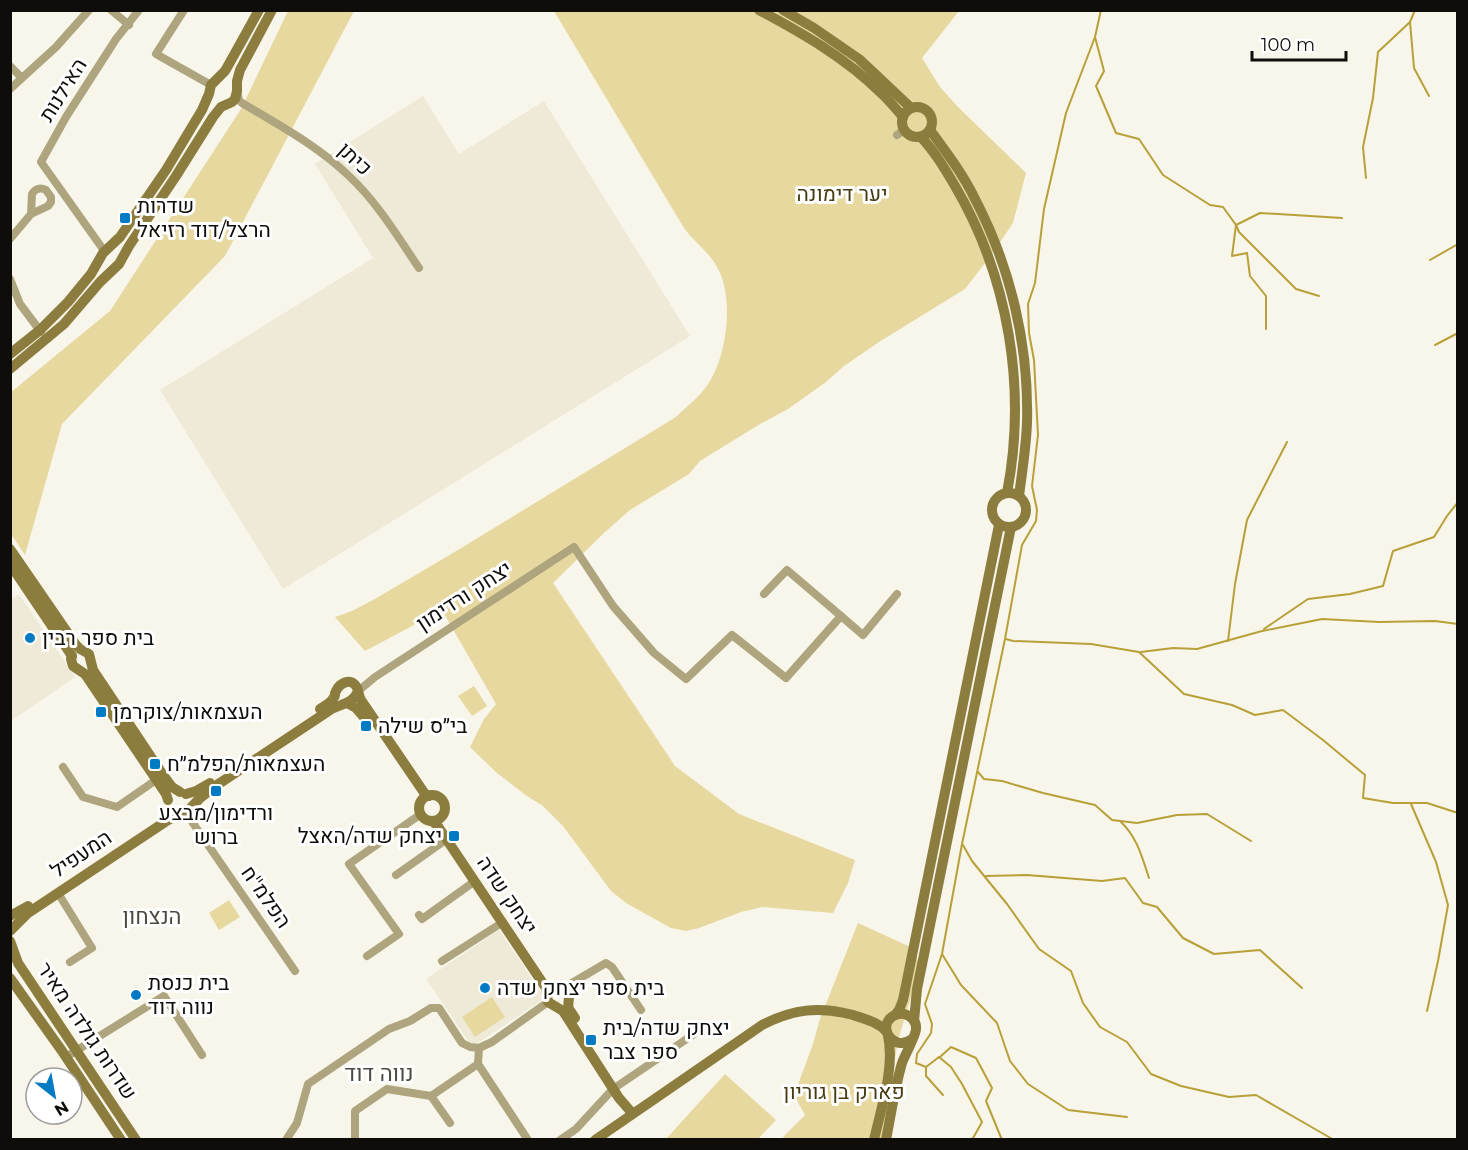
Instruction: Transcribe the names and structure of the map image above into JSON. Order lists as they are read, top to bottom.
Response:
{
  "streets": {
    "main road": ["המעפיל", "יצחק שדה", "שדרות גולדה מאיר"],
    "street": [
      "האילנות",
      "כיתן",
      "יצחק ורדימון",
      "הפלמ\"ח"
    ]
  },
  "crossings": [
    ["המעפיל", "הפלמ\"ח"]
  ],
  "districts": ["הנצחון", "נווה דוד"],
  "parks": ["יער דימונה", "פארק בן גוריון"],
  "places": {
    "transit": [
      "שדרות הרצל/דוד רזיאל",
      "העצמאות/צוקרמן",
      "בי״ס שילה",
      "העצמאות/הפלמ״ח",
      "ורדימון/מבצע ברוש",
      "יצחק שדה/האצל",
      "יצחק שדה/בית ספר צבר"
    ],
    "other": ["בית ספר רבין", "בית ספר יצחק שדה", "בית כנסת נווה דוד"]
  },
  "scale_bar": "100 m",
  "north": "bottom right"
}
